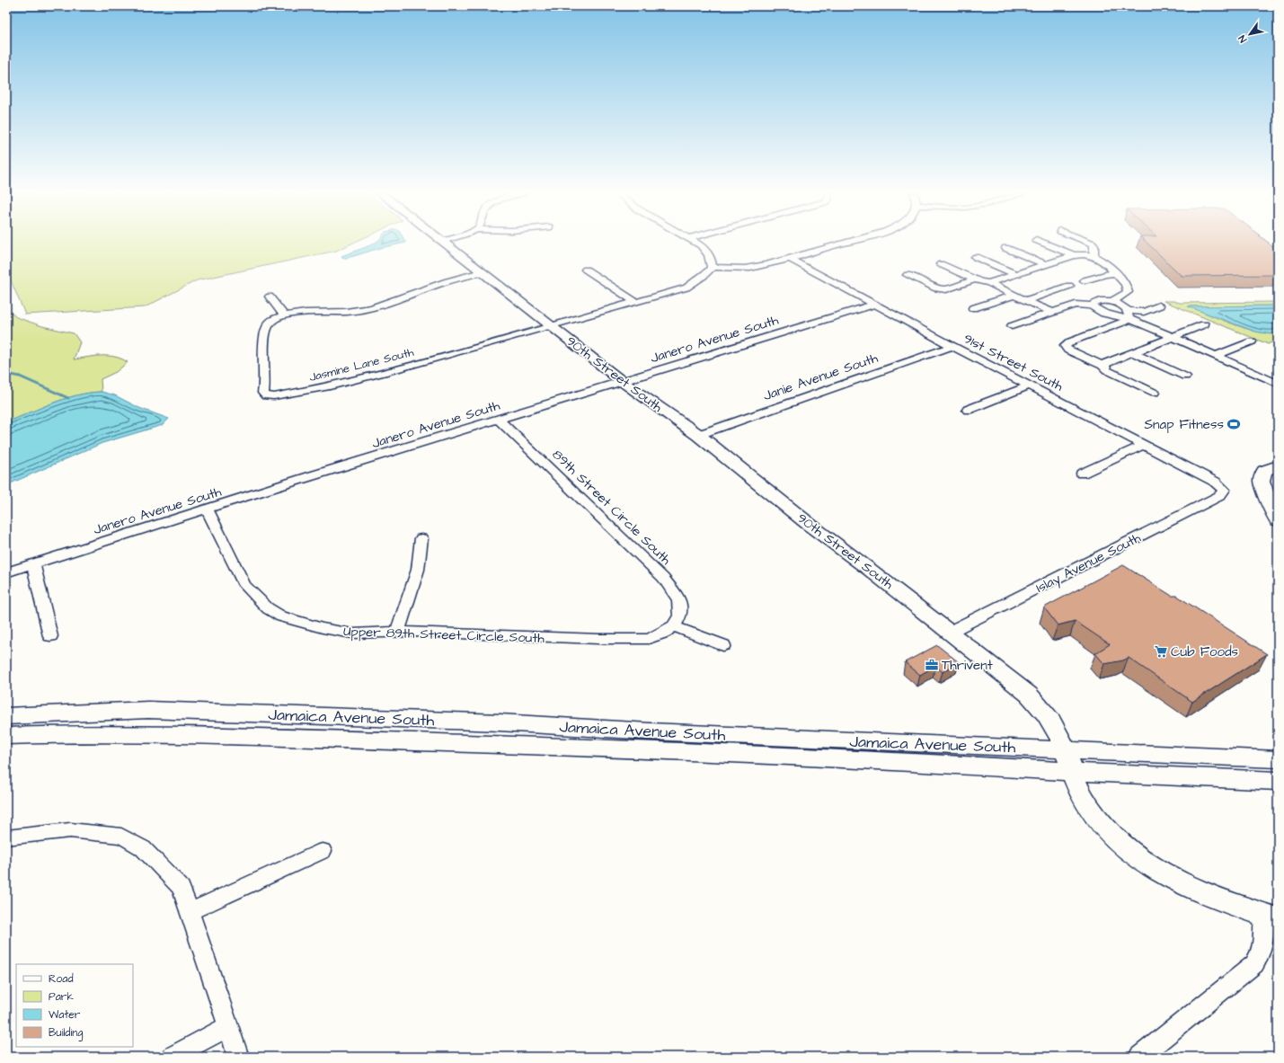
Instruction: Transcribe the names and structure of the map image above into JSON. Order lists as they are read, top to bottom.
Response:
{
  "streets": {
    "main road": ["90th Street South", "Jamaica Avenue South"],
    "street": [
      "Janero Avenue South",
      "91st Street South",
      "Jasmine Lane South",
      "Janie Avenue South",
      "89th Street Circle South",
      "Islay Avenue South",
      "Upper 89th Street Circle South"
    ]
  },
  "crossings": [
    ["Janero Avenue South", "91st Street South"],
    ["Janero Avenue South", "90th Street South"],
    ["Janero Avenue South", "89th Street Circle South"],
    ["Janero Avenue South", "Upper 89th Street Circle South"],
    ["91st Street South", "Janie Avenue South"],
    ["91st Street South", "Islay Avenue South"],
    ["Jasmine Lane South", "90th Street South"],
    ["90th Street South", "Janie Avenue South"],
    ["90th Street South", "Islay Avenue South"],
    ["90th Street South", "Jamaica Avenue South"],
    ["89th Street Circle South", "Upper 89th Street Circle South"]
  ],
  "places": {
    "sports": ["Snap Fitness"],
    "supermarket": ["Cub Foods"],
    "office": ["Thrivent"]
  },
  "legend": [
    "Road",
    "Park",
    "Water",
    "Building"
  ],
  "north": "bottom left"
}
